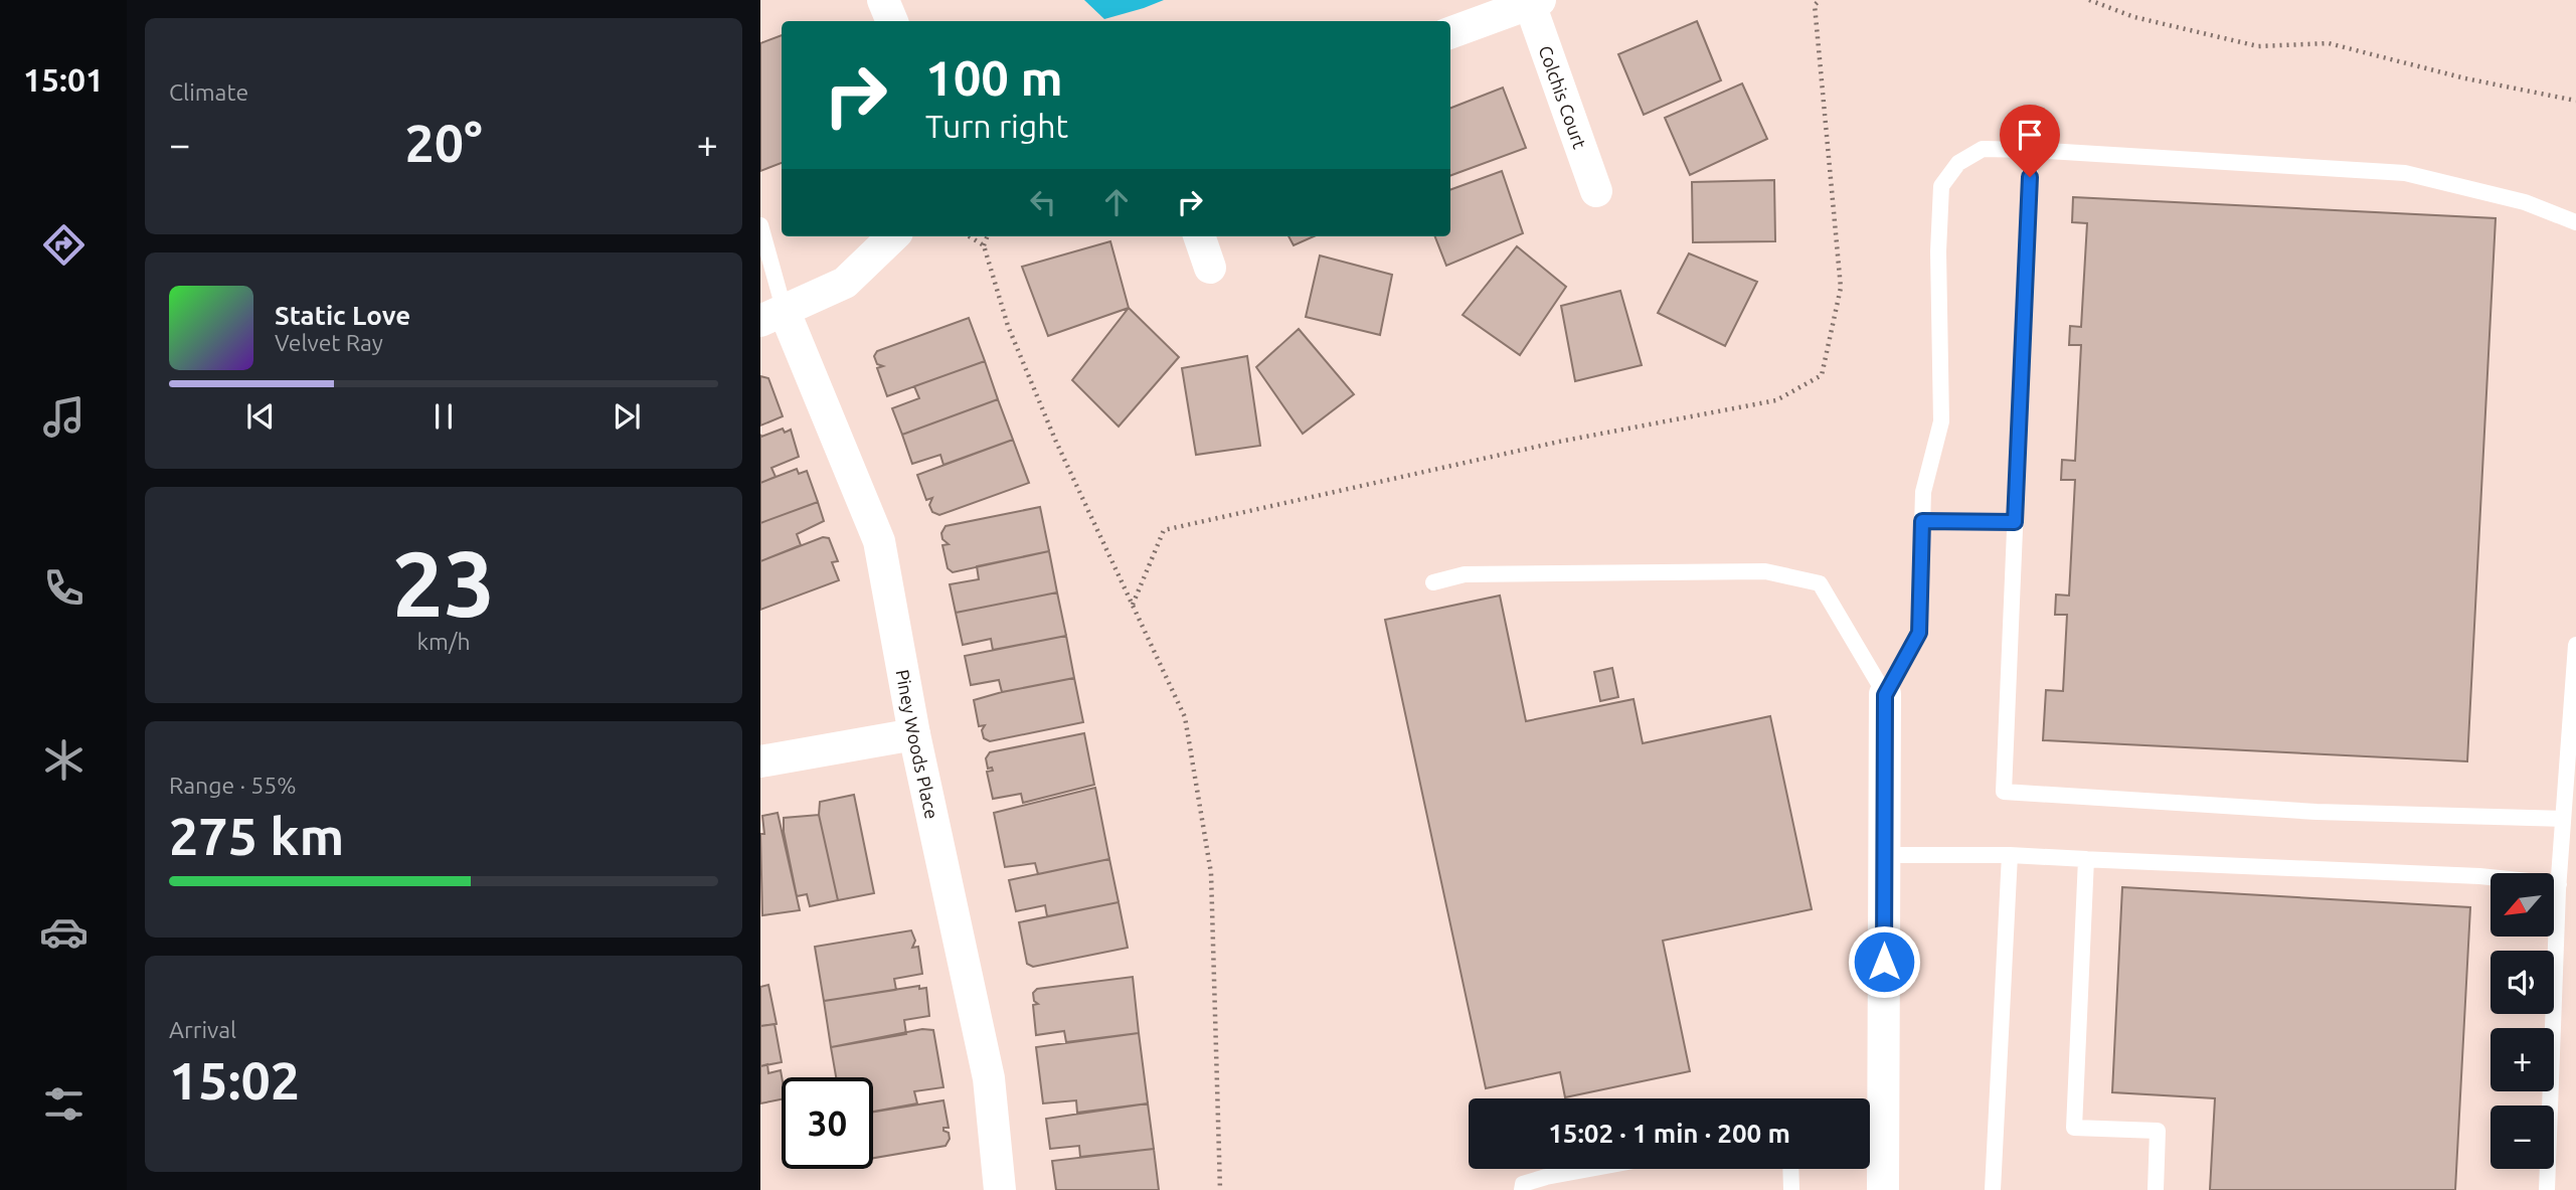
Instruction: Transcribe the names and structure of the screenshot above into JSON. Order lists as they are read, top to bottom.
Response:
{
  "streets": {
    "street": ["Colchis Court", "Piney Woods Place"]
  },
  "north": "bottom left",
  "page": {
    "tabs": "15:01",
    "tile": [
      "Climate",
      ["23", "km/h"],
      ["Range · 55%", "275 km"],
      ["Arrival", "15:02"]
    ],
    "turn": ["100 m", "Turn right"],
    "heat": ["−", "20°", "+"],
    "song": ["Static Love", "Velvet Ray"],
    "map_buttons": ["+", "−"],
    "limit": "30",
    "trip": "15:02 · 1 min · 200 m"
  }
}
